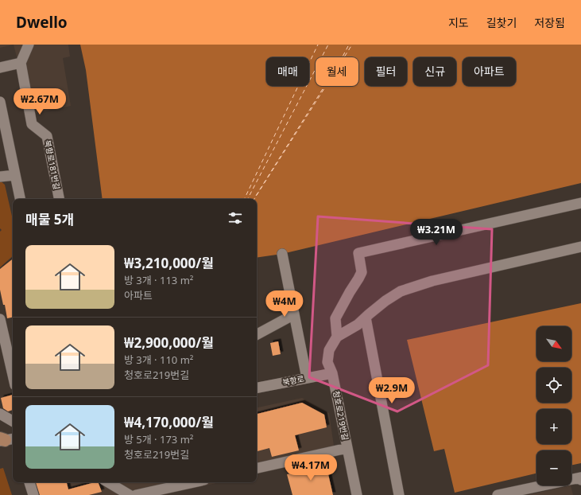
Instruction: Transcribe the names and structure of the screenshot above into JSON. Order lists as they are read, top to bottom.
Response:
{
  "streets": {
    "street": ["북항로181번길", "북항로", "청호로219번길"]
  },
  "crossings": [
    ["북항로", "청호로219번길"]
  ],
  "north": "bottom right",
  "page": {
    "header": "Dwello",
    "nav": ["지도", "길찾기", "저장됨"],
    "chip": [
      "매매",
      "월세",
      "필터",
      "신규",
      "아파트"
    ],
    "price": [
      "₩2.67M",
      "₩3.21M",
      "₩4M",
      "₩2.9M",
      "₩4.17M"
    ],
    "heading": "매물 5개",
    "list": [
      {
        "name": "₩3,210,000/월",
        "note": "방 3개 · 113 m² · 아파트"
      },
      {
        "name": "₩2,900,000/월",
        "note": "방 3개 · 110 m² · 청호로219번길"
      },
      {
        "name": "₩4,170,000/월",
        "note": "방 5개 · 173 m² · 청호로219번길"
      }
    ],
    "map_buttons": ["+", "−"]
  }
}
